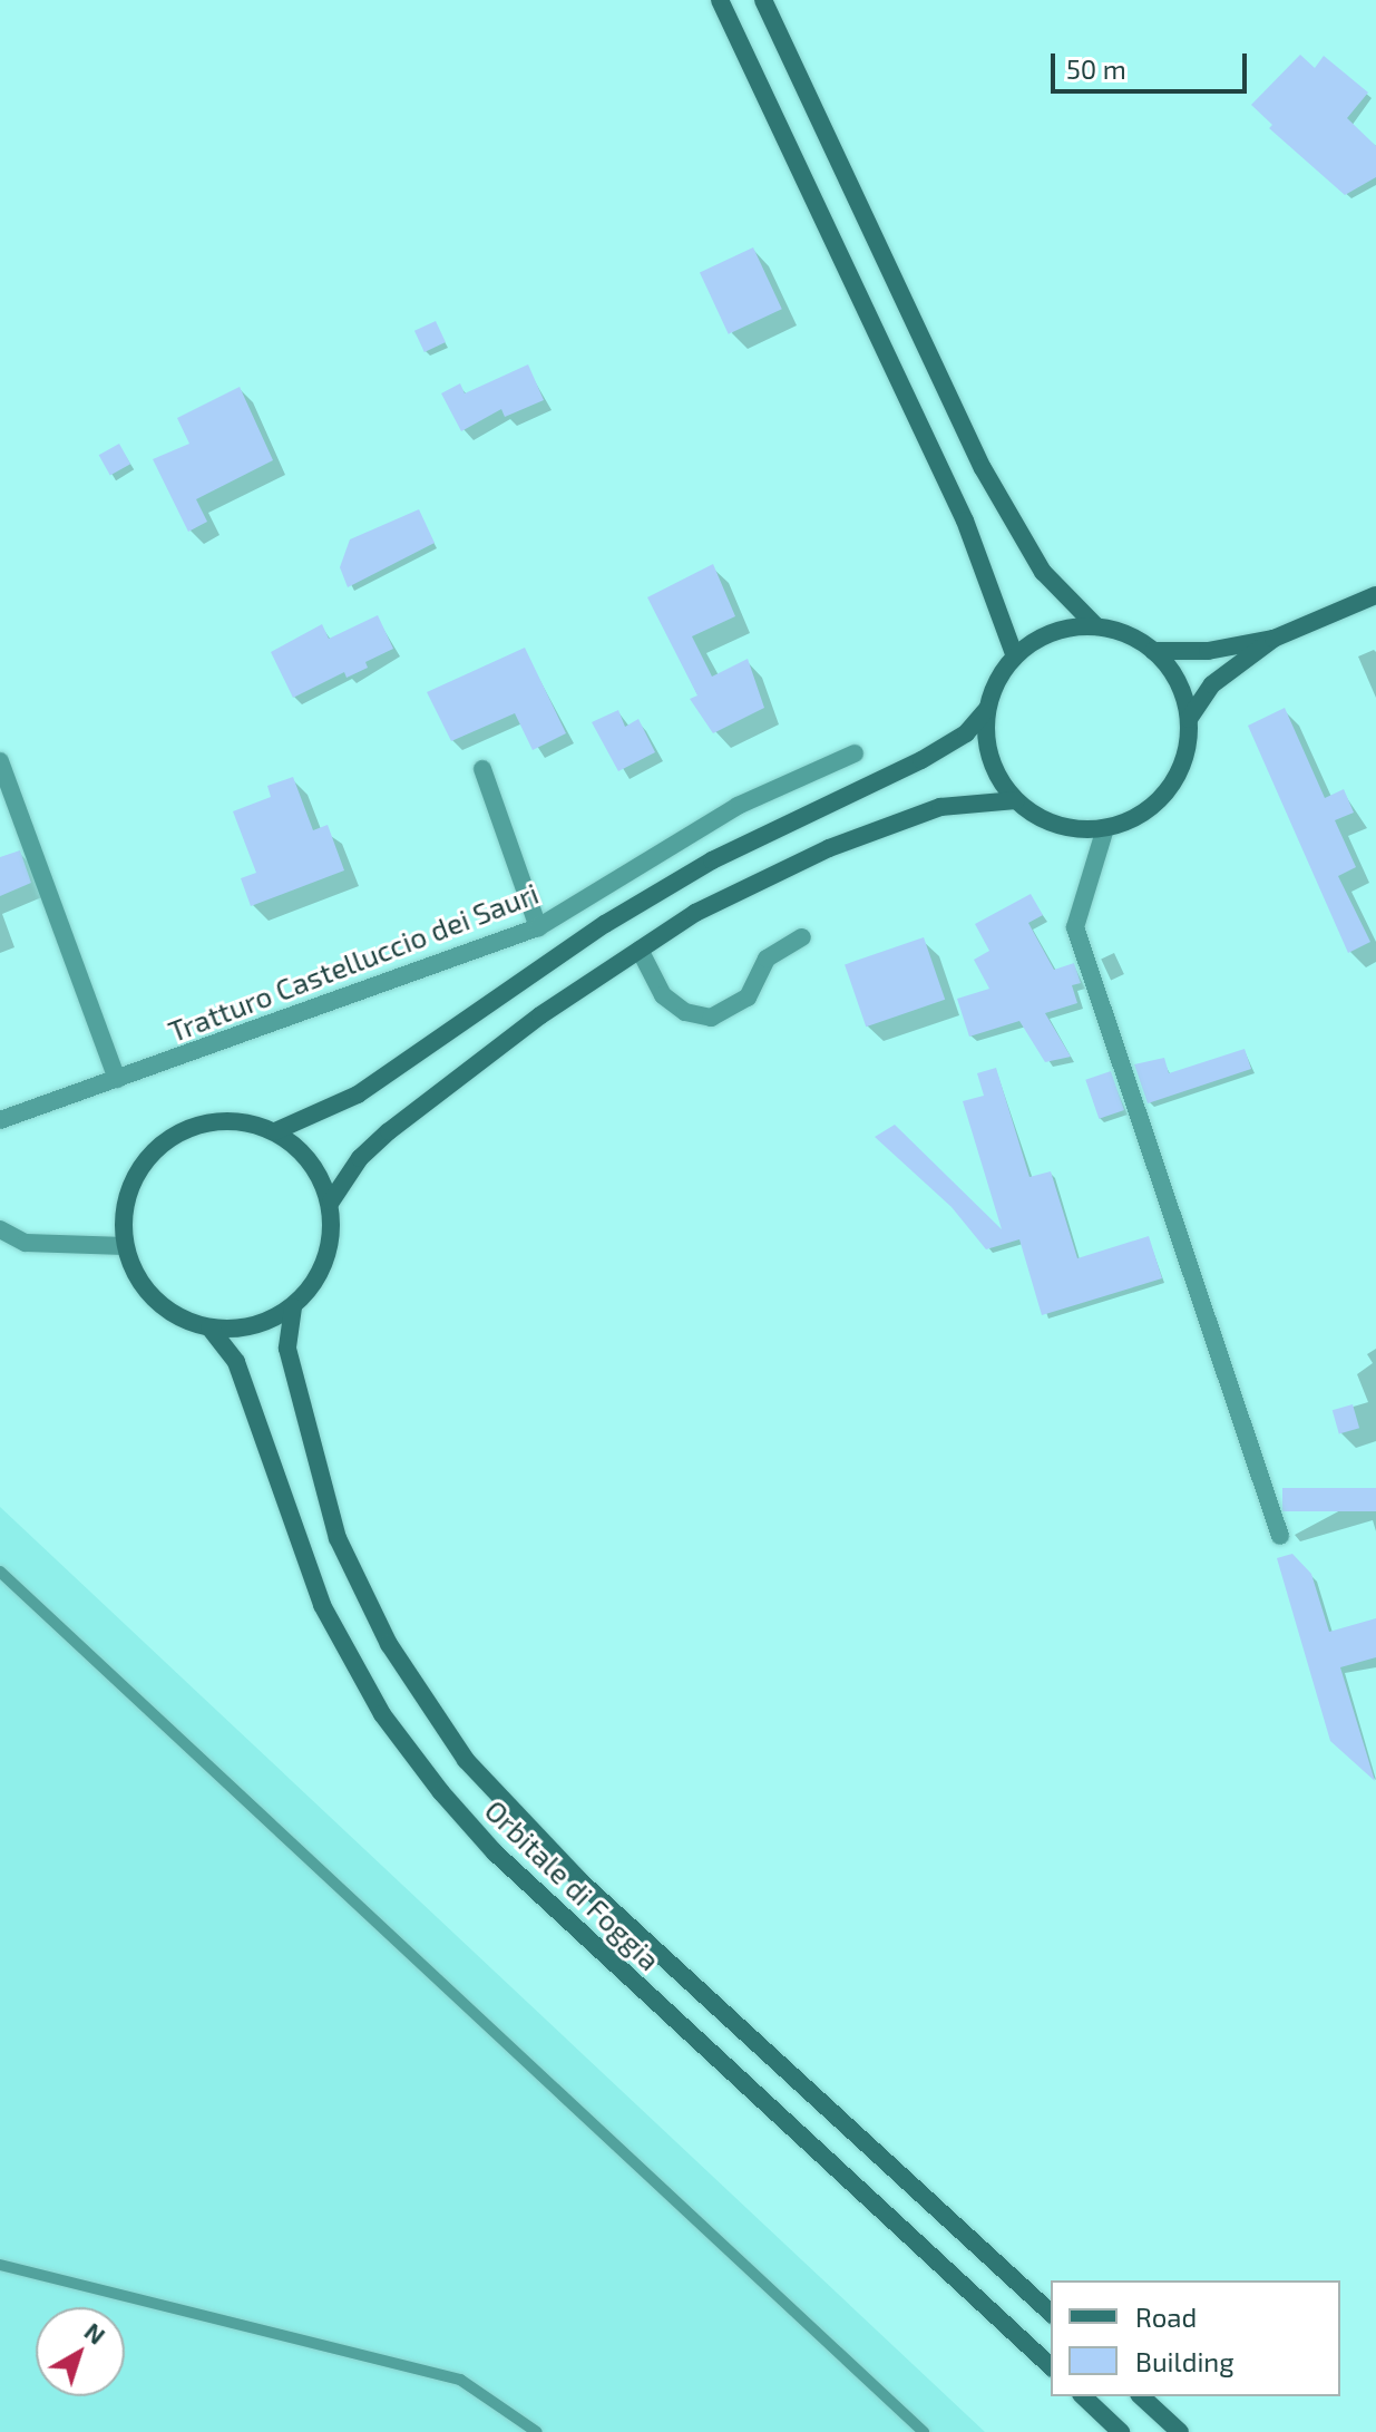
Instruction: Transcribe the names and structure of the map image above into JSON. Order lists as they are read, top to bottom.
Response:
{
  "streets": {
    "main road": ["Orbitale di Foggia"],
    "street": ["Tratturo Castelluccio dei Sauri"]
  },
  "legend": ["Road", "Building"],
  "scale_bar": "50 m",
  "north": "top right"
}
